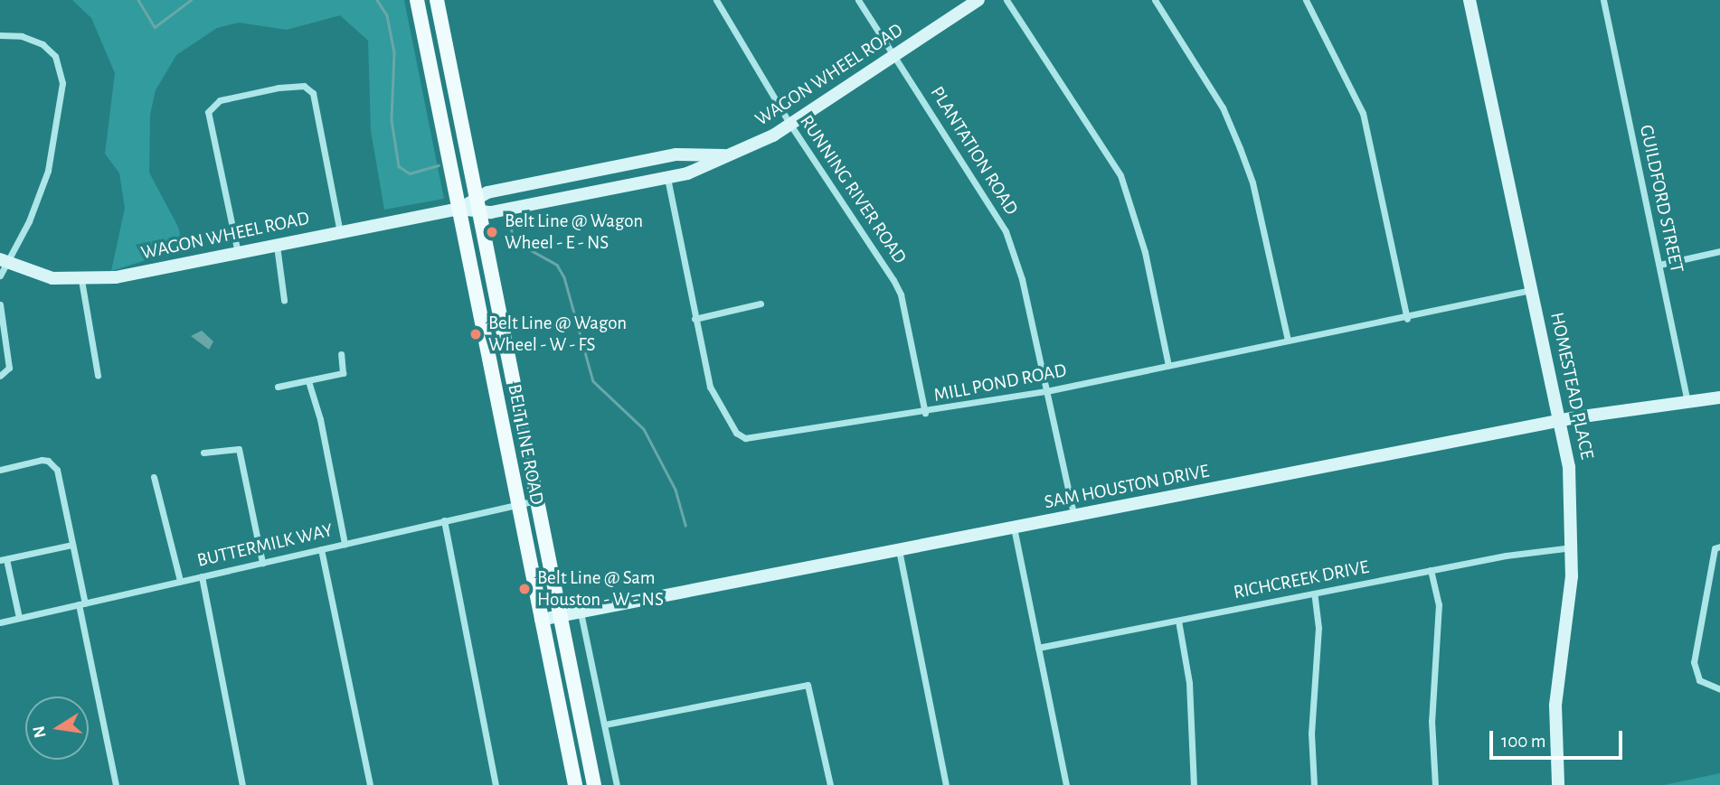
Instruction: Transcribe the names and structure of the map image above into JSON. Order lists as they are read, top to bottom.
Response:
{
  "streets": {
    "main road": ["BELT LINE ROAD"],
    "street": [
      "WAGON WHEEL ROAD",
      "PLANTATION ROAD",
      "RUNNING RIVER ROAD",
      "GUILDFORD STREET",
      "MILL POND ROAD",
      "HOMESTEAD PLACE",
      "SAM HOUSTON DRIVE",
      "BUTTERMILK WAY",
      "RICHCREEK DRIVE"
    ]
  },
  "crossings": [
    ["WAGON WHEEL ROAD", "PLANTATION ROAD"],
    ["WAGON WHEEL ROAD", "RUNNING RIVER ROAD"],
    ["WAGON WHEEL ROAD", "MILL POND ROAD"],
    ["WAGON WHEEL ROAD", "BELT LINE ROAD"],
    ["PLANTATION ROAD", "MILL POND ROAD"],
    ["PLANTATION ROAD", "SAM HOUSTON DRIVE"],
    ["RUNNING RIVER ROAD", "MILL POND ROAD"],
    ["GUILDFORD STREET", "SAM HOUSTON DRIVE"],
    ["MILL POND ROAD", "HOMESTEAD PLACE"],
    ["HOMESTEAD PLACE", "SAM HOUSTON DRIVE"],
    ["HOMESTEAD PLACE", "RICHCREEK DRIVE"],
    ["BELT LINE ROAD", "SAM HOUSTON DRIVE"],
    ["BELT LINE ROAD", "BUTTERMILK WAY"]
  ],
  "places": ["Belt Line @ Wagon Wheel - E - NS", "Belt Line @ Wagon Wheel - W - FS", "Belt Line @ Sam Houston - W - NS"],
  "scale_bar": "100 m",
  "north": "left"
}
